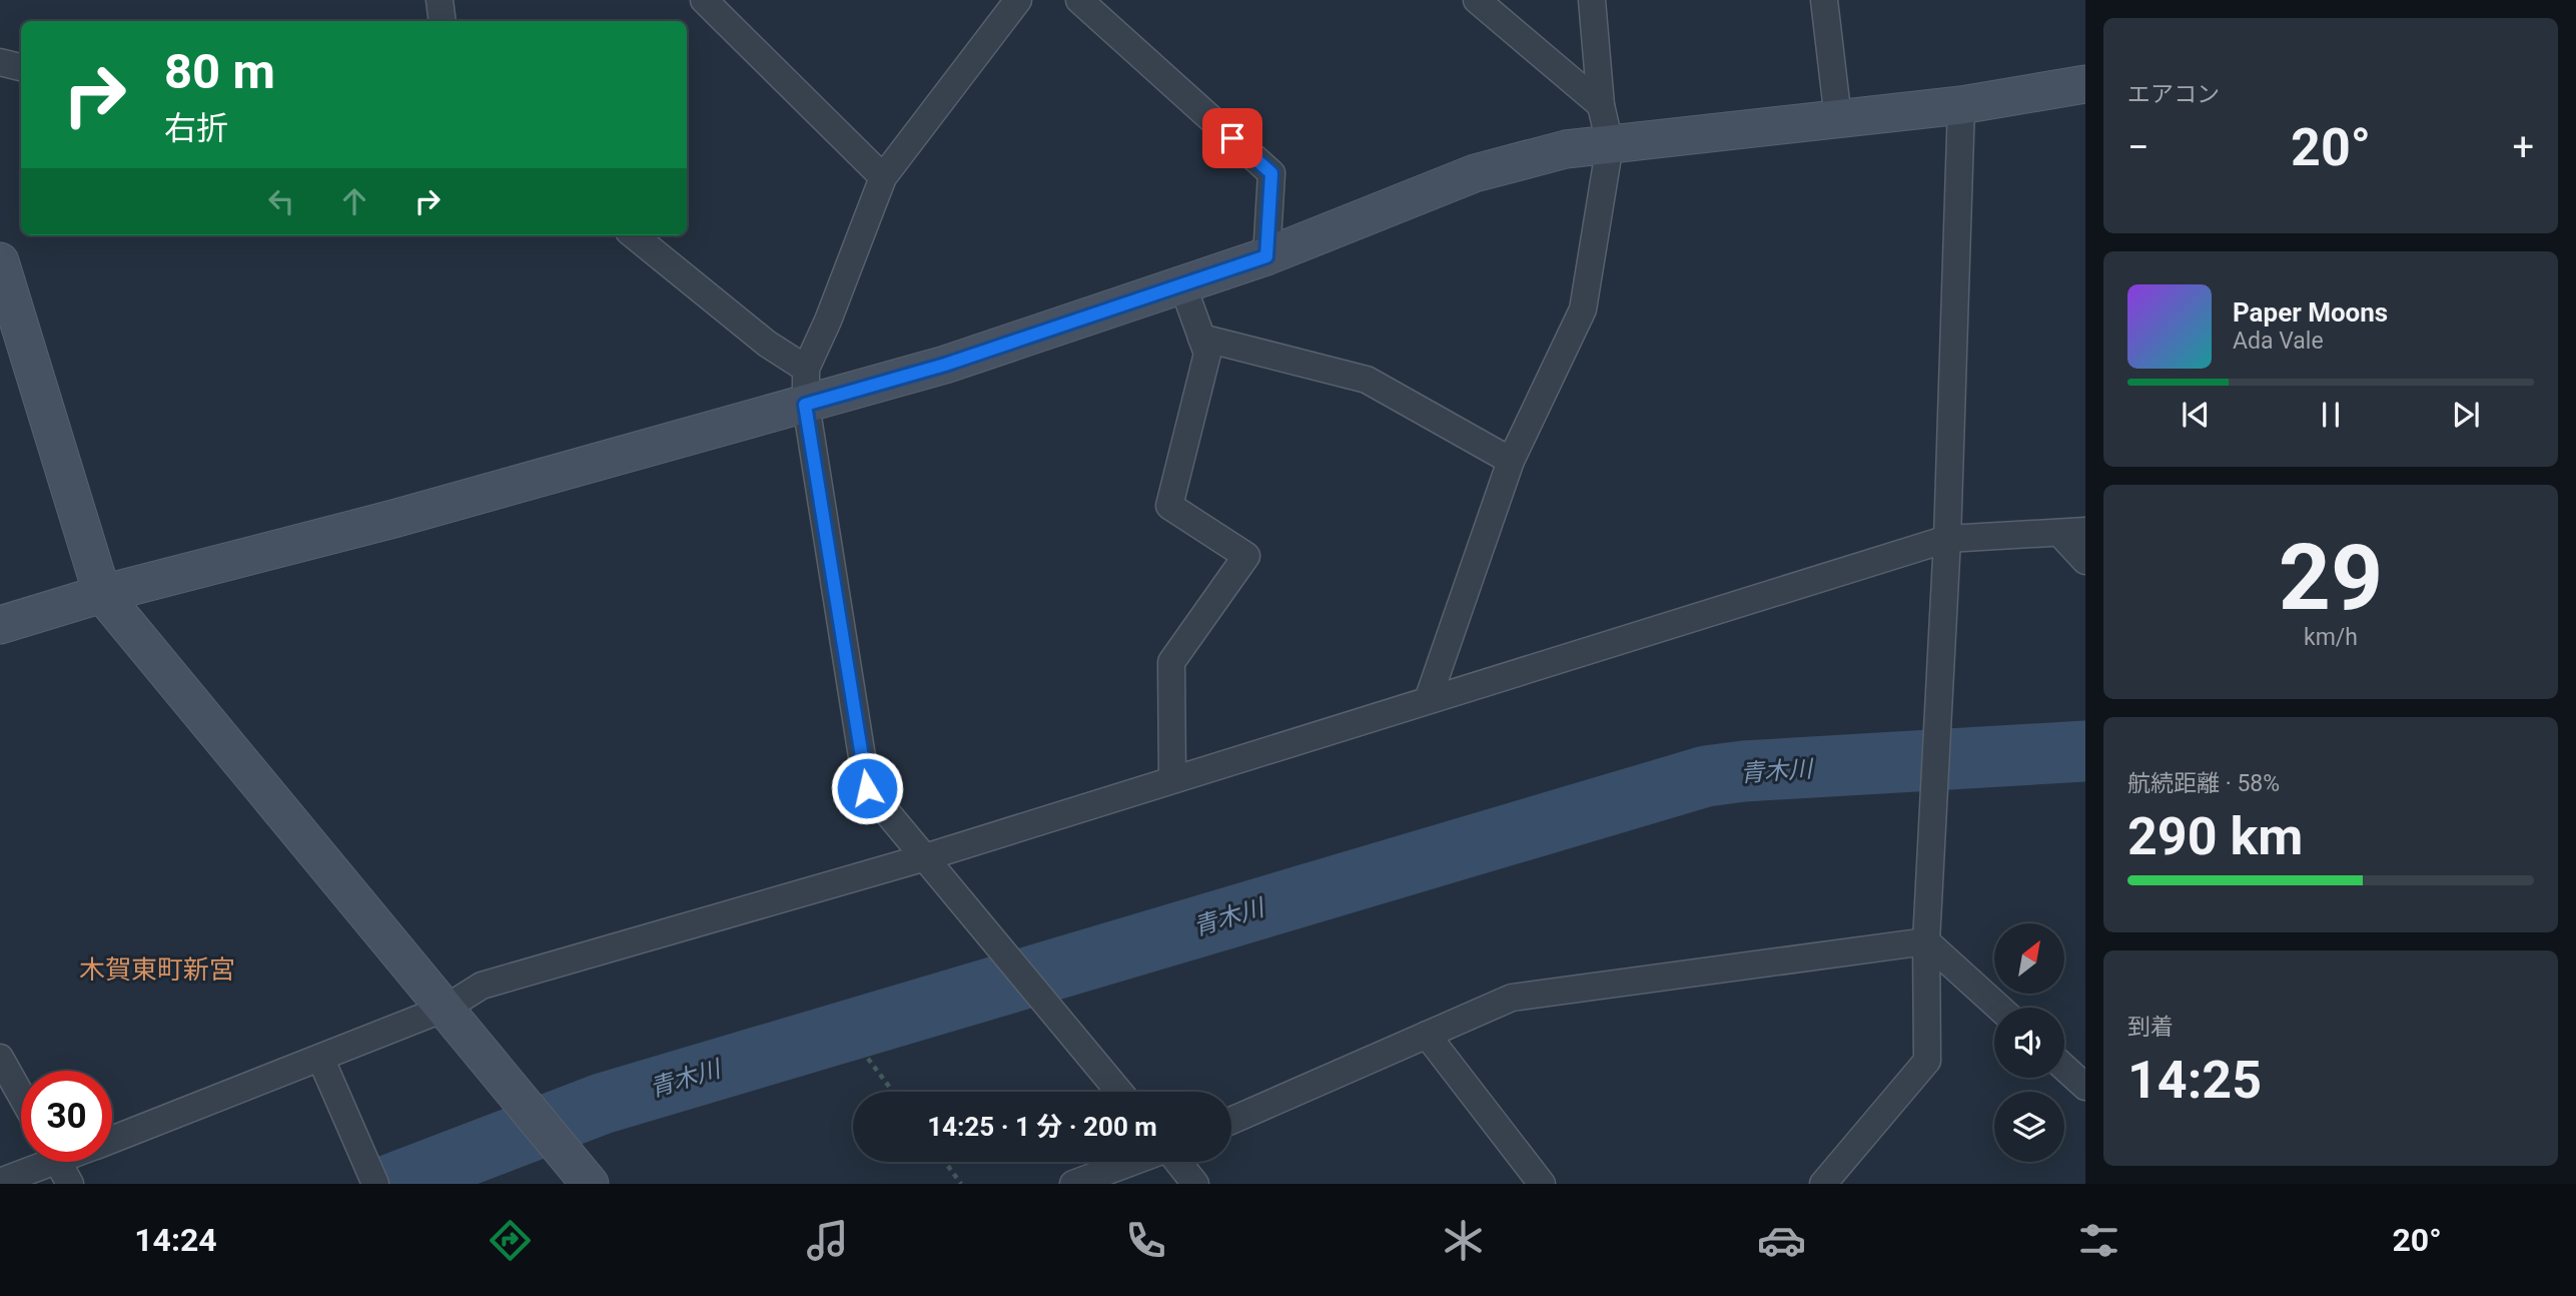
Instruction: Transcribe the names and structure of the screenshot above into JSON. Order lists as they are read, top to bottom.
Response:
{
  "districts": ["木賀東町新宮"],
  "water": ["青木川"],
  "north": "top right",
  "page": {
    "tile": [
      "エアコン",
      ["29", "km/h"],
      ["航続距離 · 58%", "290 km"],
      ["到着", "14:25"]
    ],
    "turn": ["80 m", "右折"],
    "heat": ["−", "20°", "+"],
    "song": ["Paper Moons", "Ada Vale"],
    "limit": "30",
    "trip": "14:25 · 1 分 · 200 m",
    "tabs": ["14:24", "20°"]
  }
}
